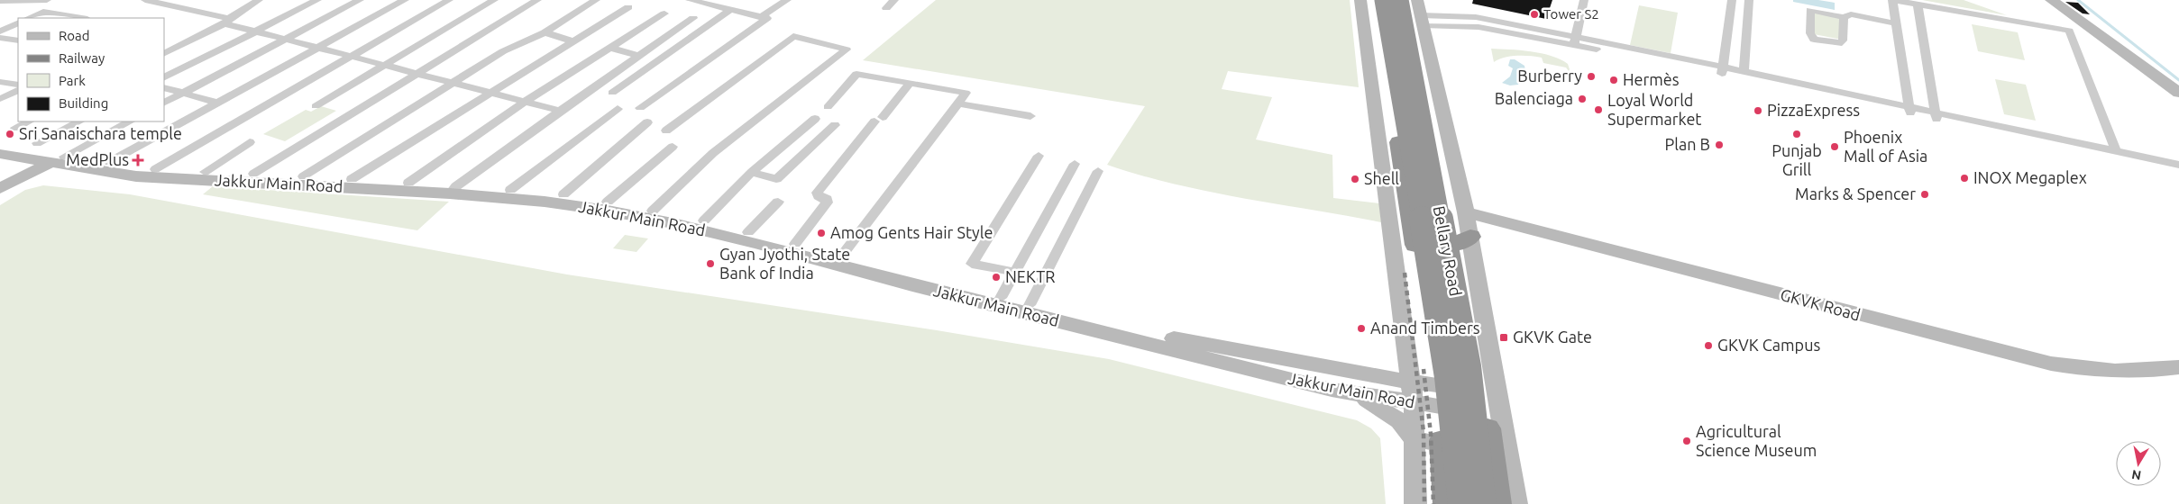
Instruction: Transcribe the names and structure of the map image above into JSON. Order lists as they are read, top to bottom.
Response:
{
  "streets": {
    "highway": ["Bellary Road"],
    "main road": ["Jakkur Main Road", "GKVK Road"]
  },
  "crossings": [
    ["Jakkur Main Road", "Bellary Road"],
    ["Bellary Road", "GKVK Road"]
  ],
  "places": {
    "other": [
      "Tower S2",
      "Burberry",
      "Hermès",
      "Balenciaga",
      "Loyal World Supermarket",
      "PizzaExpress",
      "Sri Sanaischara temple",
      "Punjab Grill",
      "Plan B",
      "Phoenix Mall of Asia",
      "INOX Megaplex",
      "Shell",
      "Marks & Spencer",
      "Amog Gents Hair Style",
      "Gyan Jyothi, State Bank of India",
      "NEKTR",
      "Anand Timbers",
      "GKVK Campus",
      "Agricultural Science Museum"
    ],
    "health": ["MedPlus"],
    "transit": ["GKVK Gate"]
  },
  "legend": [
    "Road",
    "Railway",
    "Park",
    "Building"
  ],
  "north": "bottom"
}
